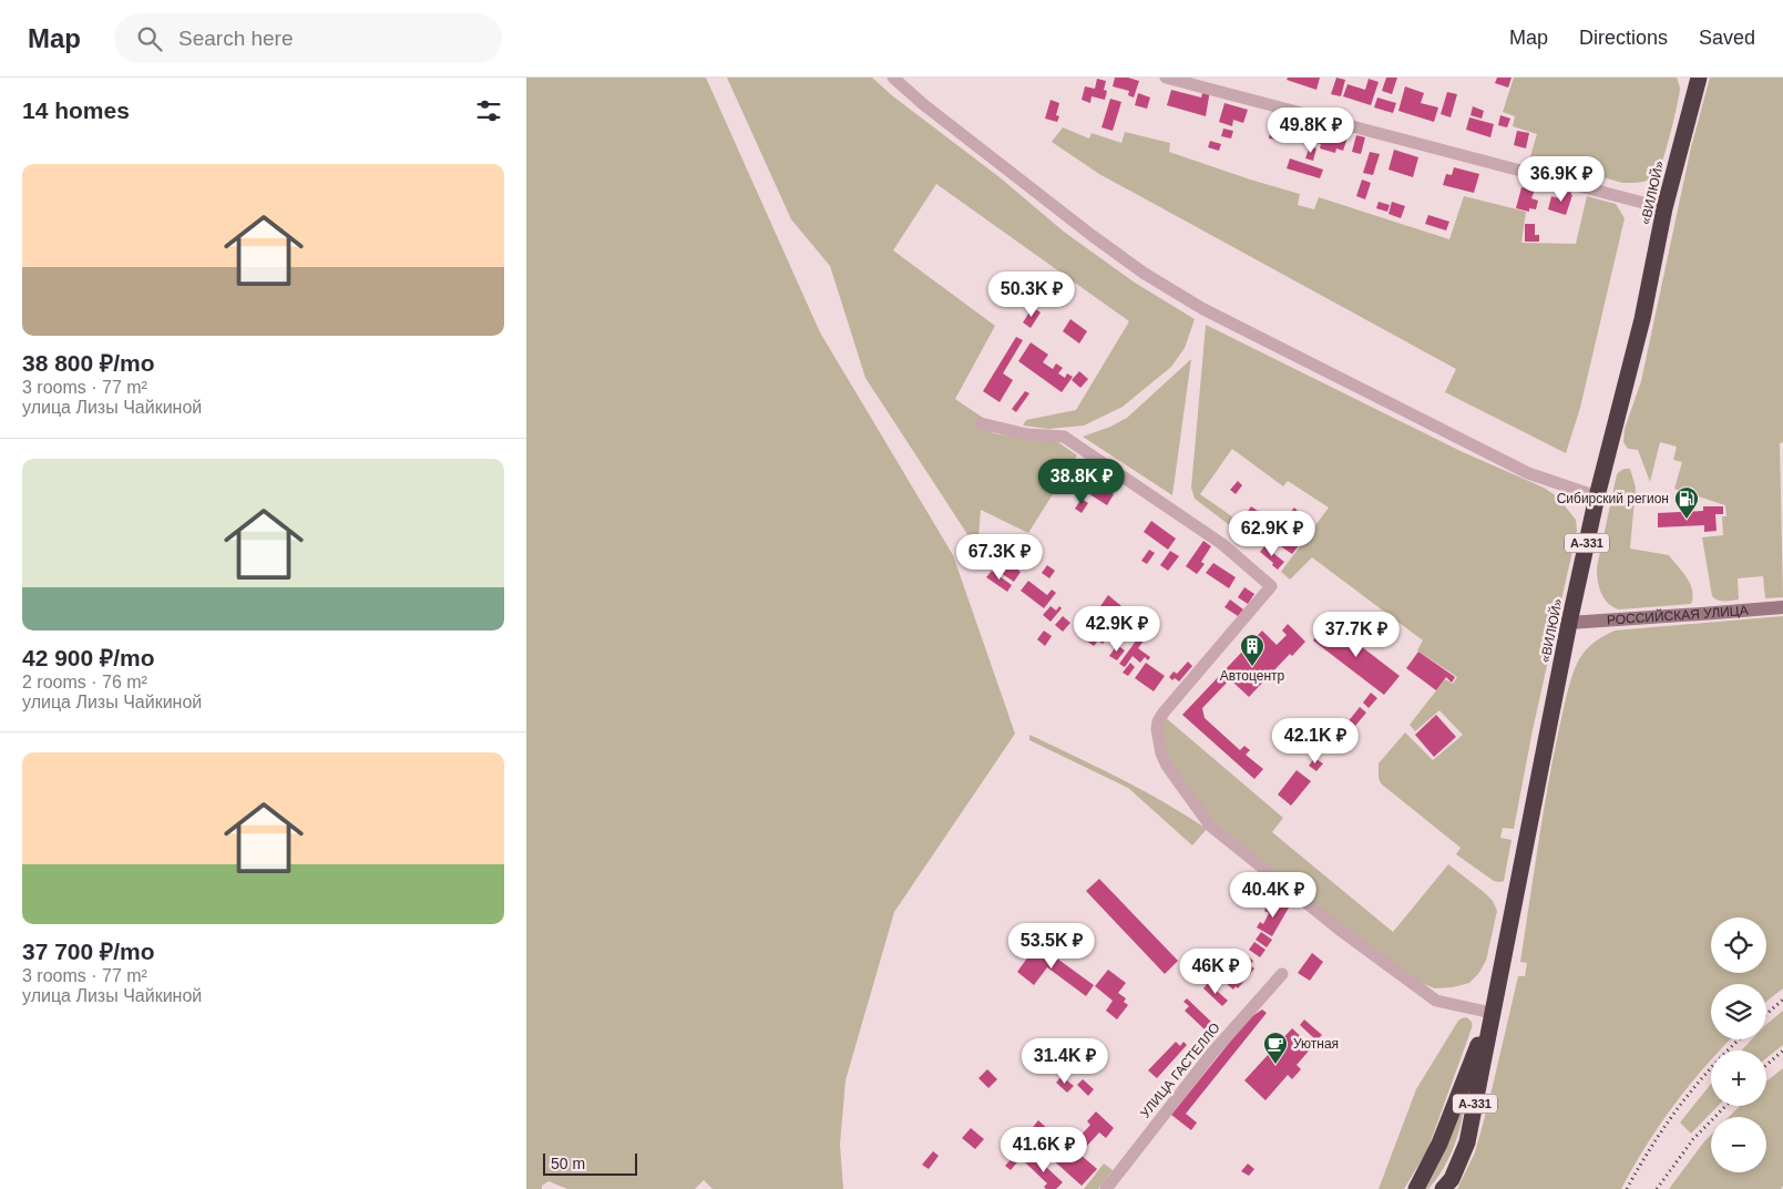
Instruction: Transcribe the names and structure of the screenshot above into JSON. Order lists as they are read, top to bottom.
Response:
{
  "streets": {
    "highway": ["«ВИЛЮЙ»", "А-331"],
    "street": ["РОССИЙСКАЯ УЛИЦА", "УЛИЦА ГАСТЕЛЛО"]
  },
  "crossings": [
    ["«ВИЛЮЙ»", "РОССИЙСКАЯ УЛИЦА"]
  ],
  "places": {
    "fuel station": ["Сибирский регион"],
    "building": ["Автоцентр"],
    "cafe": ["Уютная"]
  },
  "scale_bar": "50 m",
  "page": {
    "header": "Map",
    "search": "Search here",
    "nav": ["Map", "Directions", "Saved"],
    "heading": "14 homes",
    "price": [
      "49.8K ₽",
      "36.9K ₽",
      "50.3K ₽",
      "38.8K ₽",
      "62.9K ₽",
      "67.3K ₽",
      "42.9K ₽",
      "37.7K ₽",
      "42.1K ₽",
      "40.4K ₽",
      "53.5K ₽",
      "46K ₽",
      "31.4K ₽",
      "41.6K ₽"
    ],
    "list": [
      {
        "name": "38 800 ₽/mo",
        "note": "3 rooms · 77 m² · улица Лизы Чайкиной"
      },
      {
        "name": "42 900 ₽/mo",
        "note": "2 rooms · 76 m² · улица Лизы Чайкиной"
      },
      {
        "name": "37 700 ₽/mo",
        "note": "3 rooms · 77 m² · улица Лизы Чайкиной"
      }
    ],
    "map_buttons": ["+", "−"],
    "scale": "50 m"
  }
}
